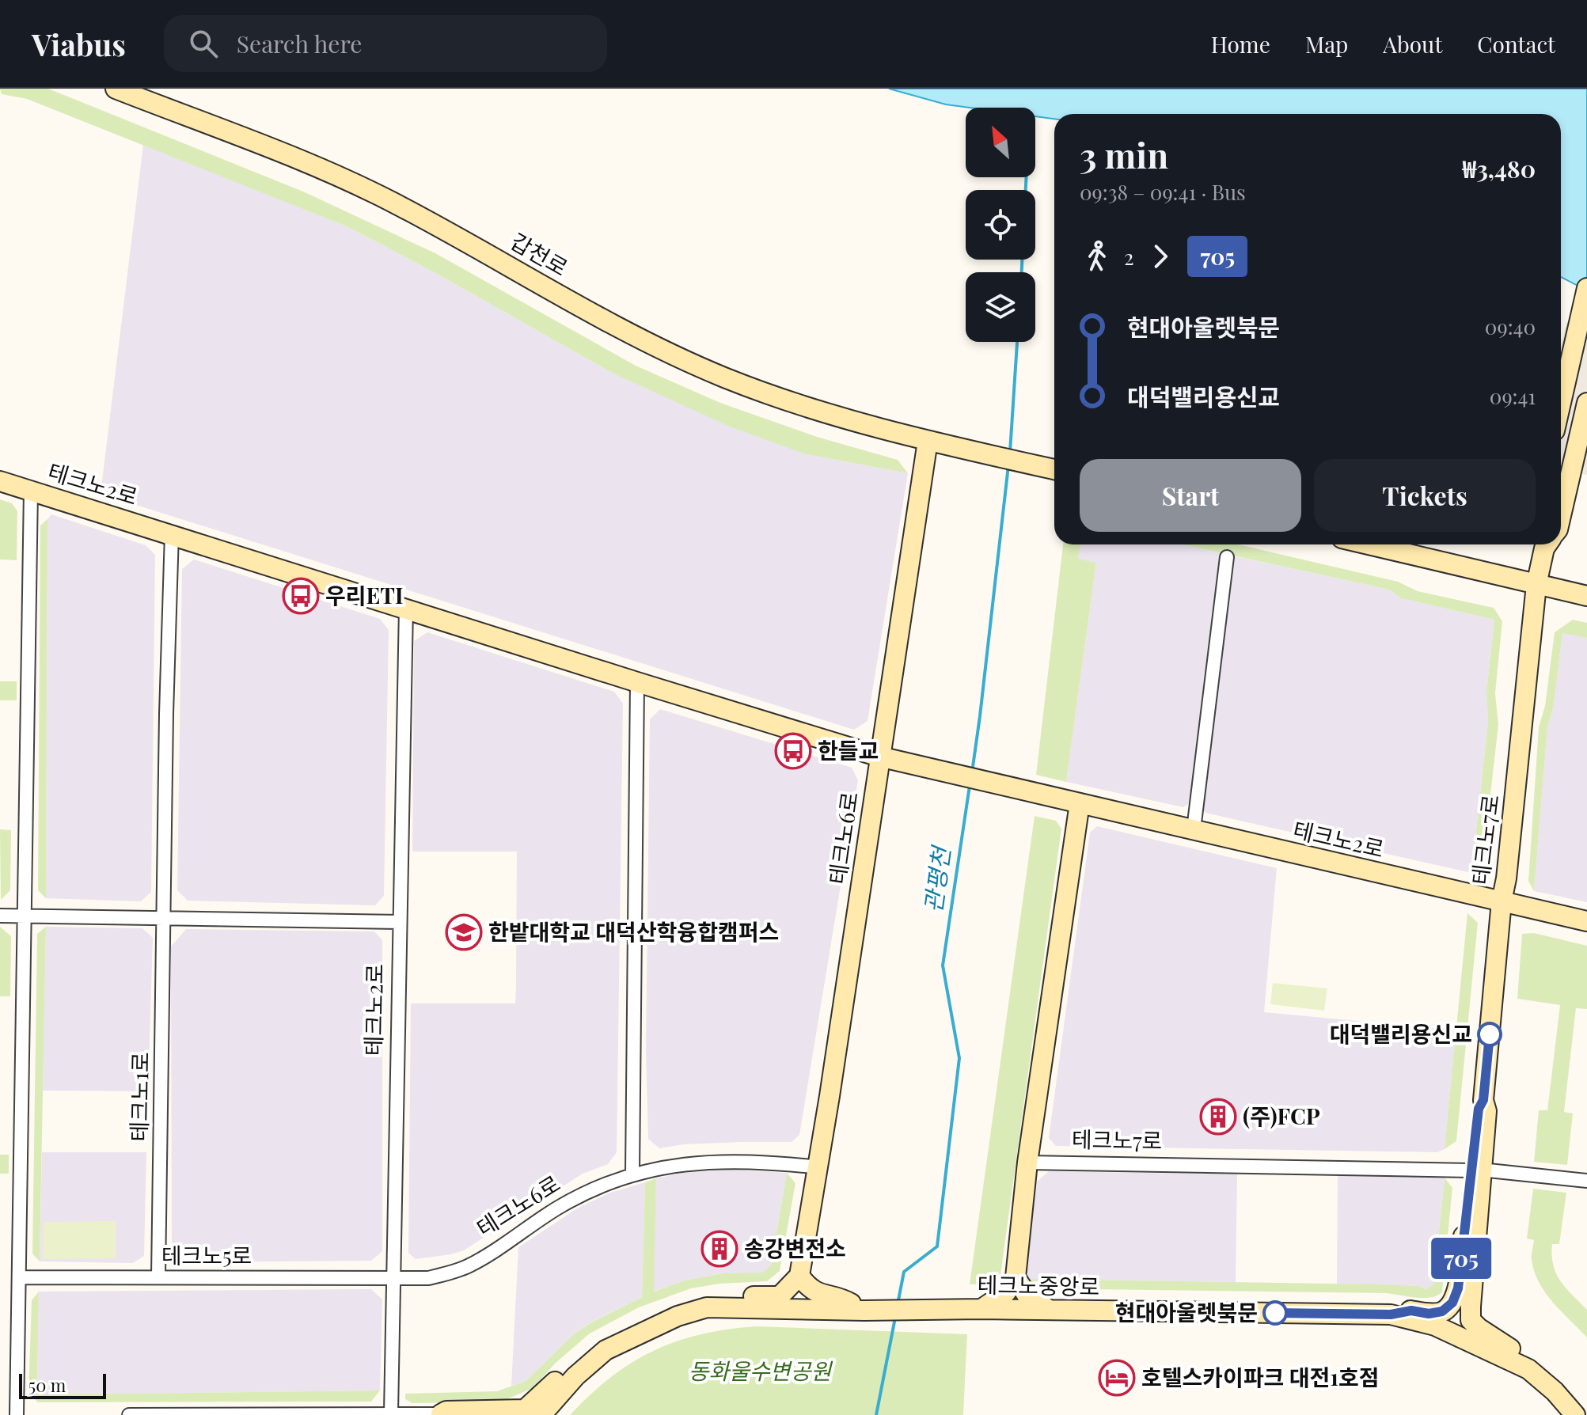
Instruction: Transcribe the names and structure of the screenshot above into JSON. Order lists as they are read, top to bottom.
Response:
{
  "streets": {
    "main road": [
      "갑천로",
      "테크노2로",
      "테크노6로",
      "테크노7로",
      "테크노중앙로"
    ],
    "street": ["테크노1로", "테크노5로"]
  },
  "crossings": [
    ["갑천로", "테크노6로"],
    ["테크노2로", "테크노6로"],
    ["테크노2로", "테크노7로"],
    ["테크노2로", "테크노1로"],
    ["테크노2로", "테크노5로"],
    ["테크노2로", "테크노중앙로"],
    ["테크노6로", "테크노5로"],
    ["테크노7로", "테크노중앙로"],
    ["테크노1로", "테크노5로"]
  ],
  "water": ["관평천"],
  "parks": ["동화울수변공원"],
  "places": {
    "bus stop": ["우리ETI", "한들교"],
    "school or university": ["한밭대학교 대덕산학융합캠퍼스"],
    "other": ["대덕밸리용신교", "현대아울렛북문"],
    "building": ["(주)FCP", "송강변전소"],
    "hotel": ["호텔스카이파크 대전1호점"]
  },
  "lines": ["bus line 705"],
  "scale_bar": "50 m",
  "north": "top left",
  "page": {
    "header": "Viabus",
    "search": "Search here",
    "nav": [
      "Home",
      "Map",
      "About",
      "Contact"
    ],
    "on_map": "705",
    "heading": ["3 min", "09:38 – 09:41 · Bus", "₩3,480"],
    "legs": ["2", "705"],
    "list": [
      {
        "name": "현대아울렛북문",
        "value": "09:40"
      },
      {
        "name": "대덕밸리용신교",
        "value": "09:41"
      }
    ],
    "buttons": ["Start", "Tickets"],
    "scale": "50 m"
  }
}
